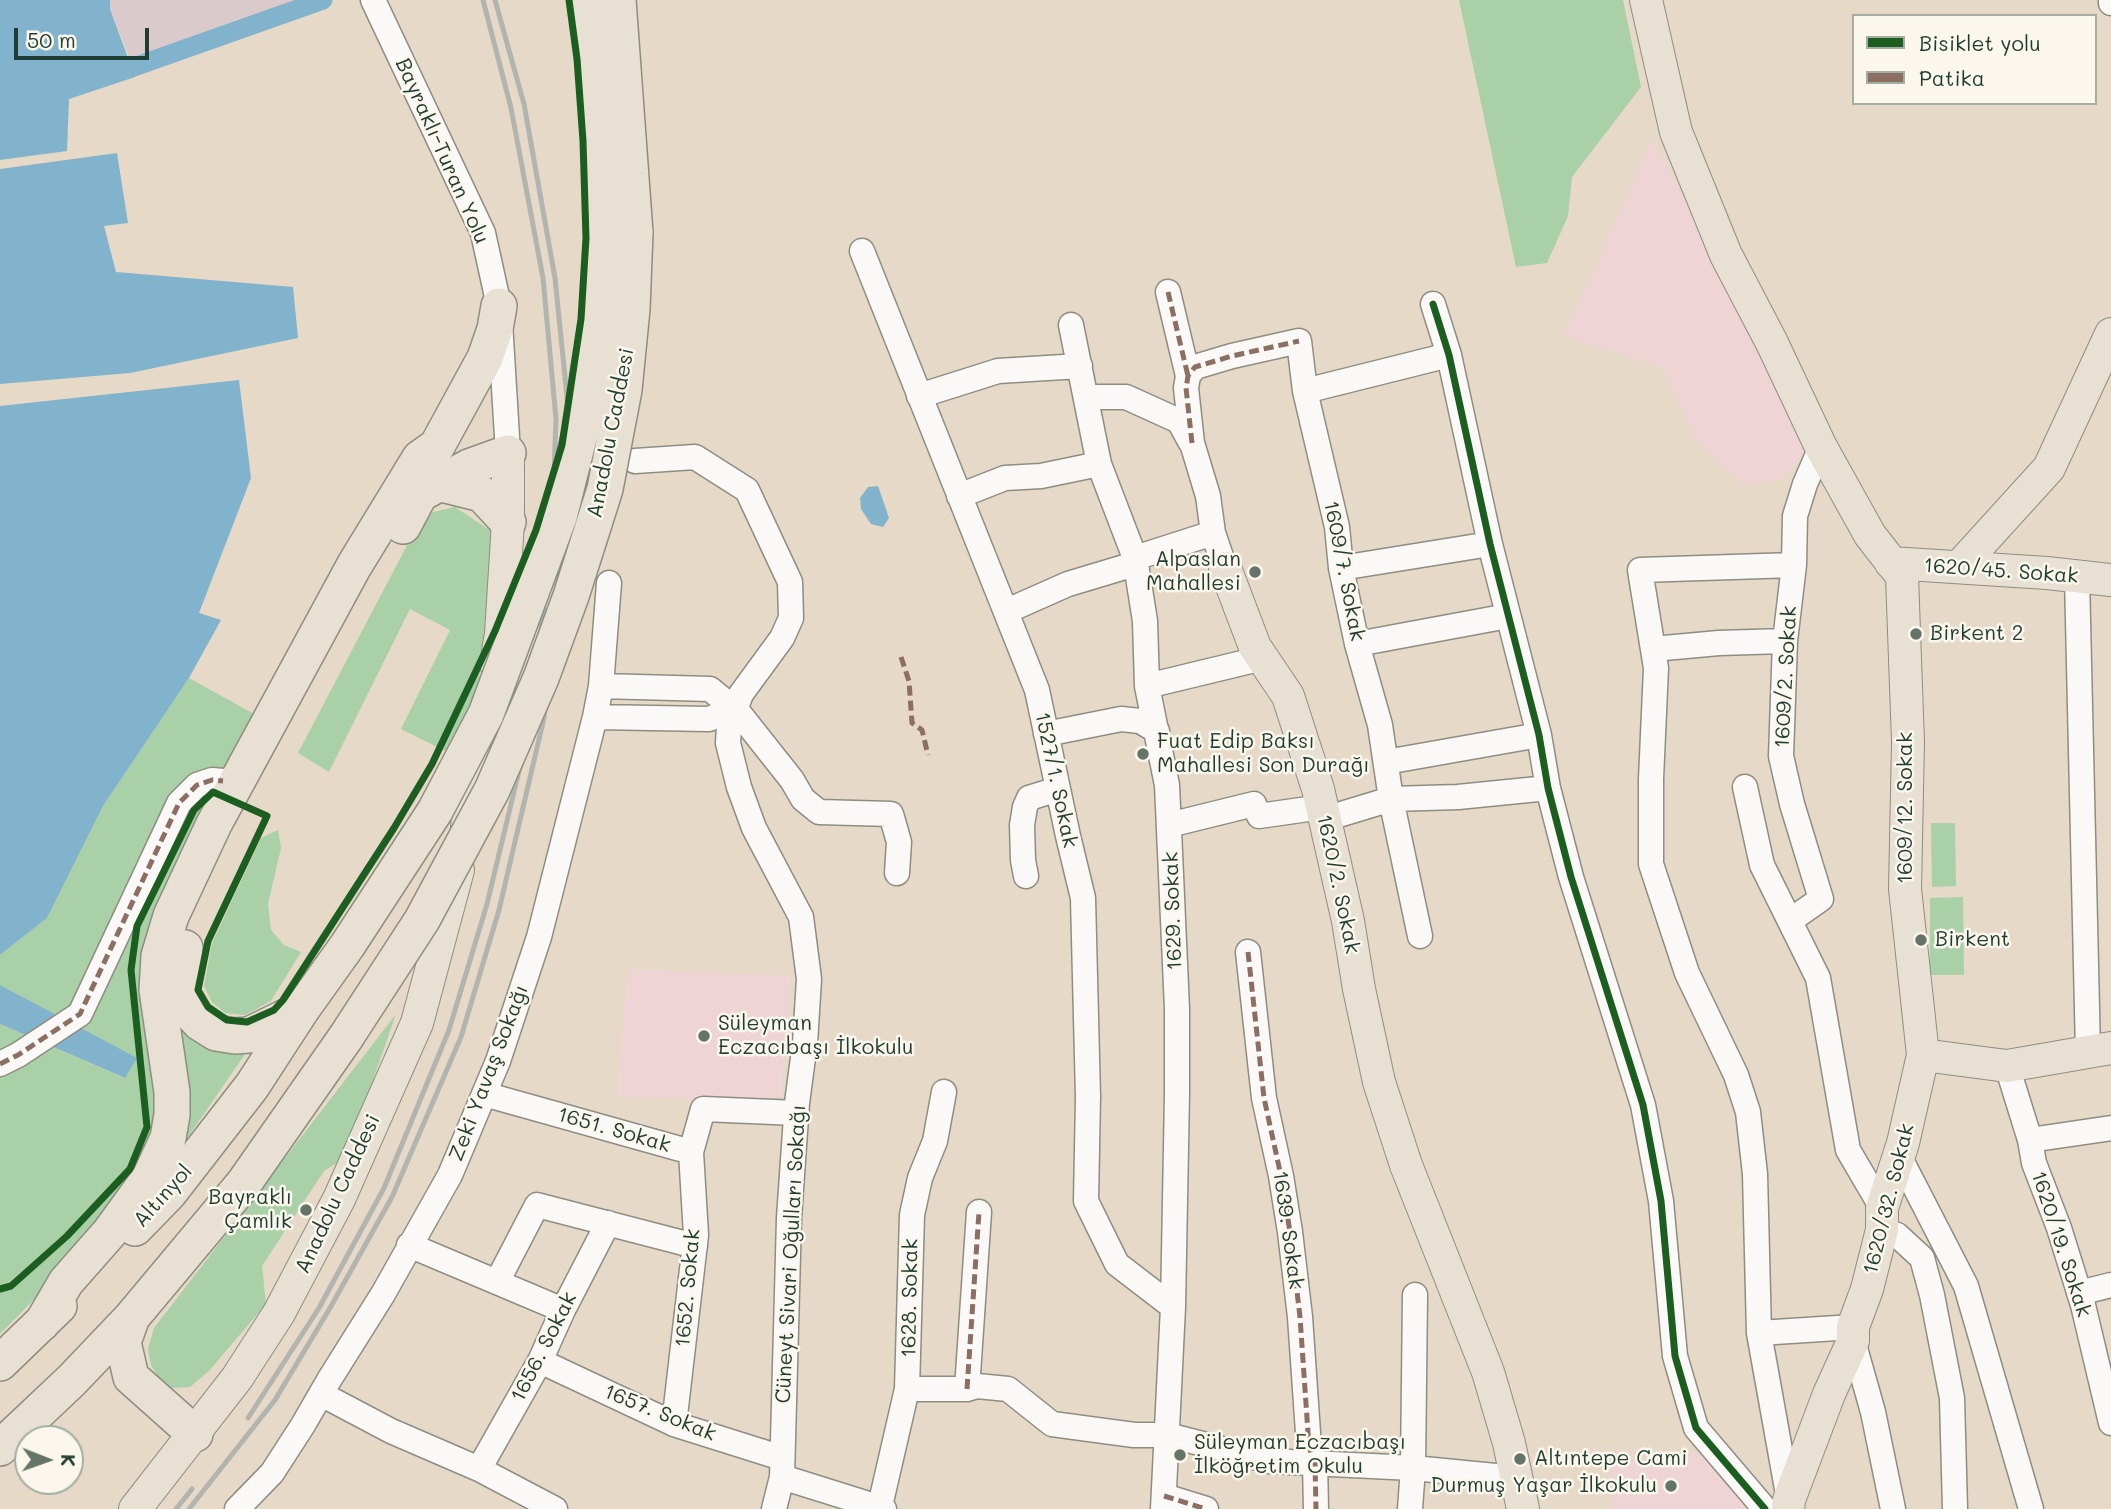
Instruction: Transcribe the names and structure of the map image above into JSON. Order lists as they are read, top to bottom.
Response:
{
  "streets": {
    "highway": ["Anadolu Caddesi", "Altınyol"],
    "main road": [
      "1620/45. Sokak",
      "1609/12. Sokak",
      "1620/2. Sokak",
      "1620/32. Sokak"
    ],
    "street": [
      "Bayraklı-Turan Yolu",
      "1609/7. Sokak",
      "1609/2. Sokak",
      "1527/1. Sokak",
      "1629. Sokak",
      "Zeki Yavaş Sokağı",
      "1651. Sokak",
      "1639. Sokak",
      "1620/19. Sokak",
      "Cüneyt Sivari Oğulları Sokağı",
      "1652. Sokak",
      "1628. Sokak",
      "1656. Sokak",
      "1657. Sokak"
    ]
  },
  "crossings": [
    ["Bayraklı-Turan Yolu", "Anadolu Caddesi"],
    ["Anadolu Caddesi", "Altınyol"],
    ["1609/7. Sokak", "1620/2. Sokak"],
    ["1620/45. Sokak", "1609/12. Sokak"],
    ["1609/2. Sokak", "1609/12. Sokak"],
    ["1527/1. Sokak", "1629. Sokak"],
    ["1609/12. Sokak", "1620/32. Sokak"],
    ["Zeki Yavaş Sokağı", "1651. Sokak"],
    ["1651. Sokak", "Cüneyt Sivari Oğulları Sokağı"],
    ["1651. Sokak", "1652. Sokak"],
    ["Cüneyt Sivari Oğulları Sokağı", "1657. Sokak"],
    ["1652. Sokak", "1657. Sokak"],
    ["1628. Sokak", "1657. Sokak"],
    ["1656. Sokak", "1657. Sokak"]
  ],
  "places": [
    "Alpaslan Mahallesi",
    "Birkent 2",
    "Fuat Edip Baksı Mahallesi Son Durağı",
    "Birkent",
    "Süleyman Eczacıbaşı İlkokulu",
    "Bayraklı Çamlık",
    "Süleyman Eczacıbaşı İlköğretim Okulu",
    "Altıntepe Cami",
    "Durmuş Yaşar İlkokulu"
  ],
  "legend": ["Bisiklet yolu", "Patika"],
  "scale_bar": "50 m",
  "north": "right"
}
